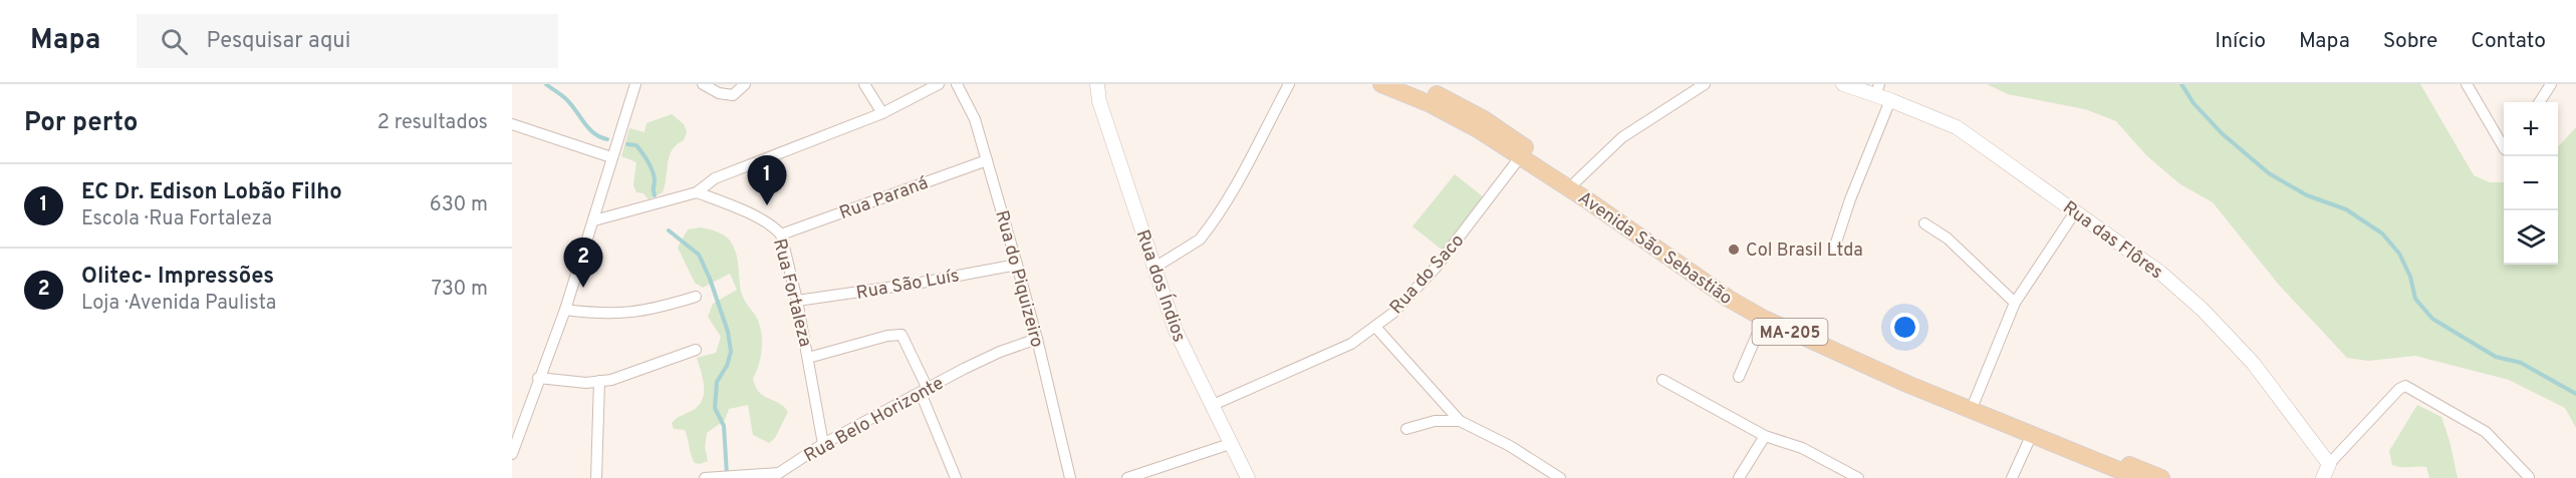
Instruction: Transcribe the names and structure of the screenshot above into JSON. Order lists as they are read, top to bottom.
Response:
{
  "streets": {
    "main road": ["Avenida São Sebastião", "MA-205"],
    "street": [
      "Rua Paraná",
      "Rua das Flôres",
      "Rua do Saco",
      "Rua do Piquizeiro",
      "Rua São Luís",
      "Rua dos Índios",
      "Rua Fortaleza",
      "Rua Belo Horizonte"
    ]
  },
  "crossings": [
    ["Rua Paraná", "Rua do Piquizeiro"],
    ["Rua Paraná", "Rua Fortaleza"],
    ["Avenida São Sebastião", "Rua do Saco"],
    ["Rua do Saco", "Rua dos Índios"],
    ["Rua do Piquizeiro", "Rua São Luís"],
    ["Rua do Piquizeiro", "Rua Belo Horizonte"],
    ["Rua São Luís", "Rua Fortaleza"],
    ["Rua Fortaleza", "Rua Belo Horizonte"]
  ],
  "places": ["Col Brasil Ltda"],
  "page": {
    "header": "Mapa",
    "search": "Pesquisar aqui",
    "nav": [
      "Início",
      "Mapa",
      "Sobre",
      "Contato"
    ],
    "heading": ["Por perto", "2 resultados"],
    "map_buttons": ["+", "−"],
    "pins": ["1", "2"],
    "list": [
      {
        "mark": "1",
        "name": "EC Dr. Edison Lobão Filho",
        "note": "Escola · Rua Fortaleza",
        "value": "630 m"
      },
      {
        "mark": "2",
        "name": "Olitec- Impressões",
        "note": "Loja · Avenida Paulista",
        "value": "730 m"
      }
    ]
  }
}
